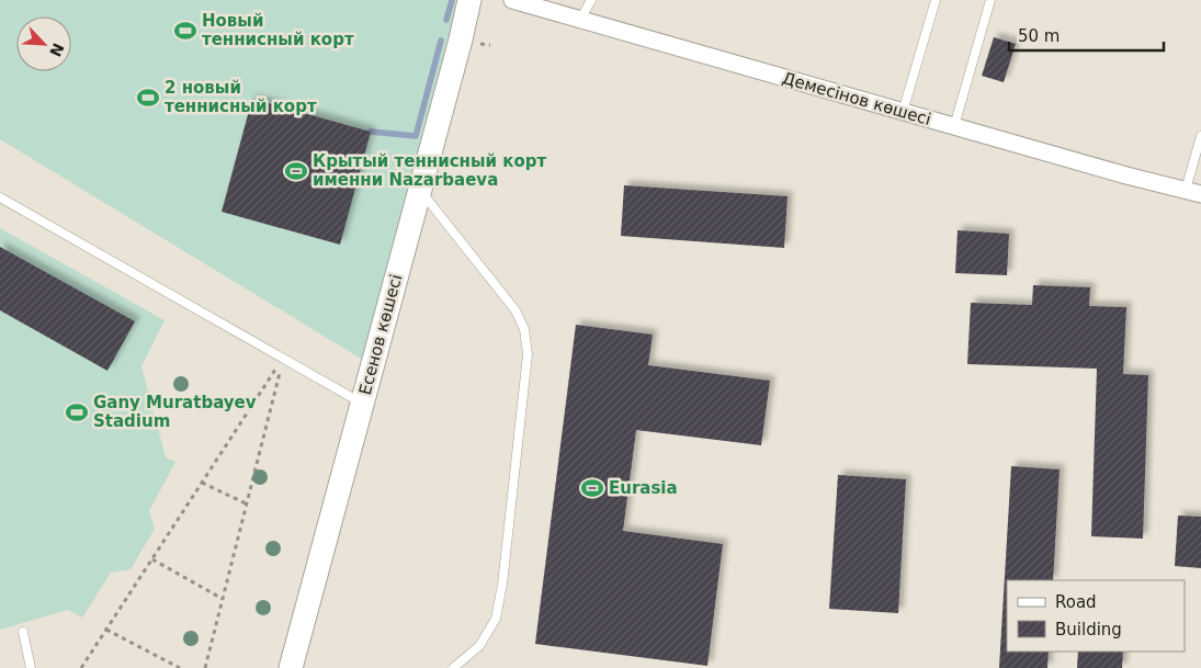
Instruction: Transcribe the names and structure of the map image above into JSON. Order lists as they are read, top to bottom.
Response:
{
  "streets": {
    "street": ["Демесінов көшесі", "Есенов көшесі"]
  },
  "places": {
    "sports": [
      "Новый теннисный корт",
      "2 новый теннисный корт",
      "Крытый теннисный корт именни Nazarbaeva",
      "Gany Muratbayev Stadium",
      "Eurasia"
    ]
  },
  "legend": ["Road", "Building"],
  "scale_bar": "50 m",
  "north": "bottom right"
}
